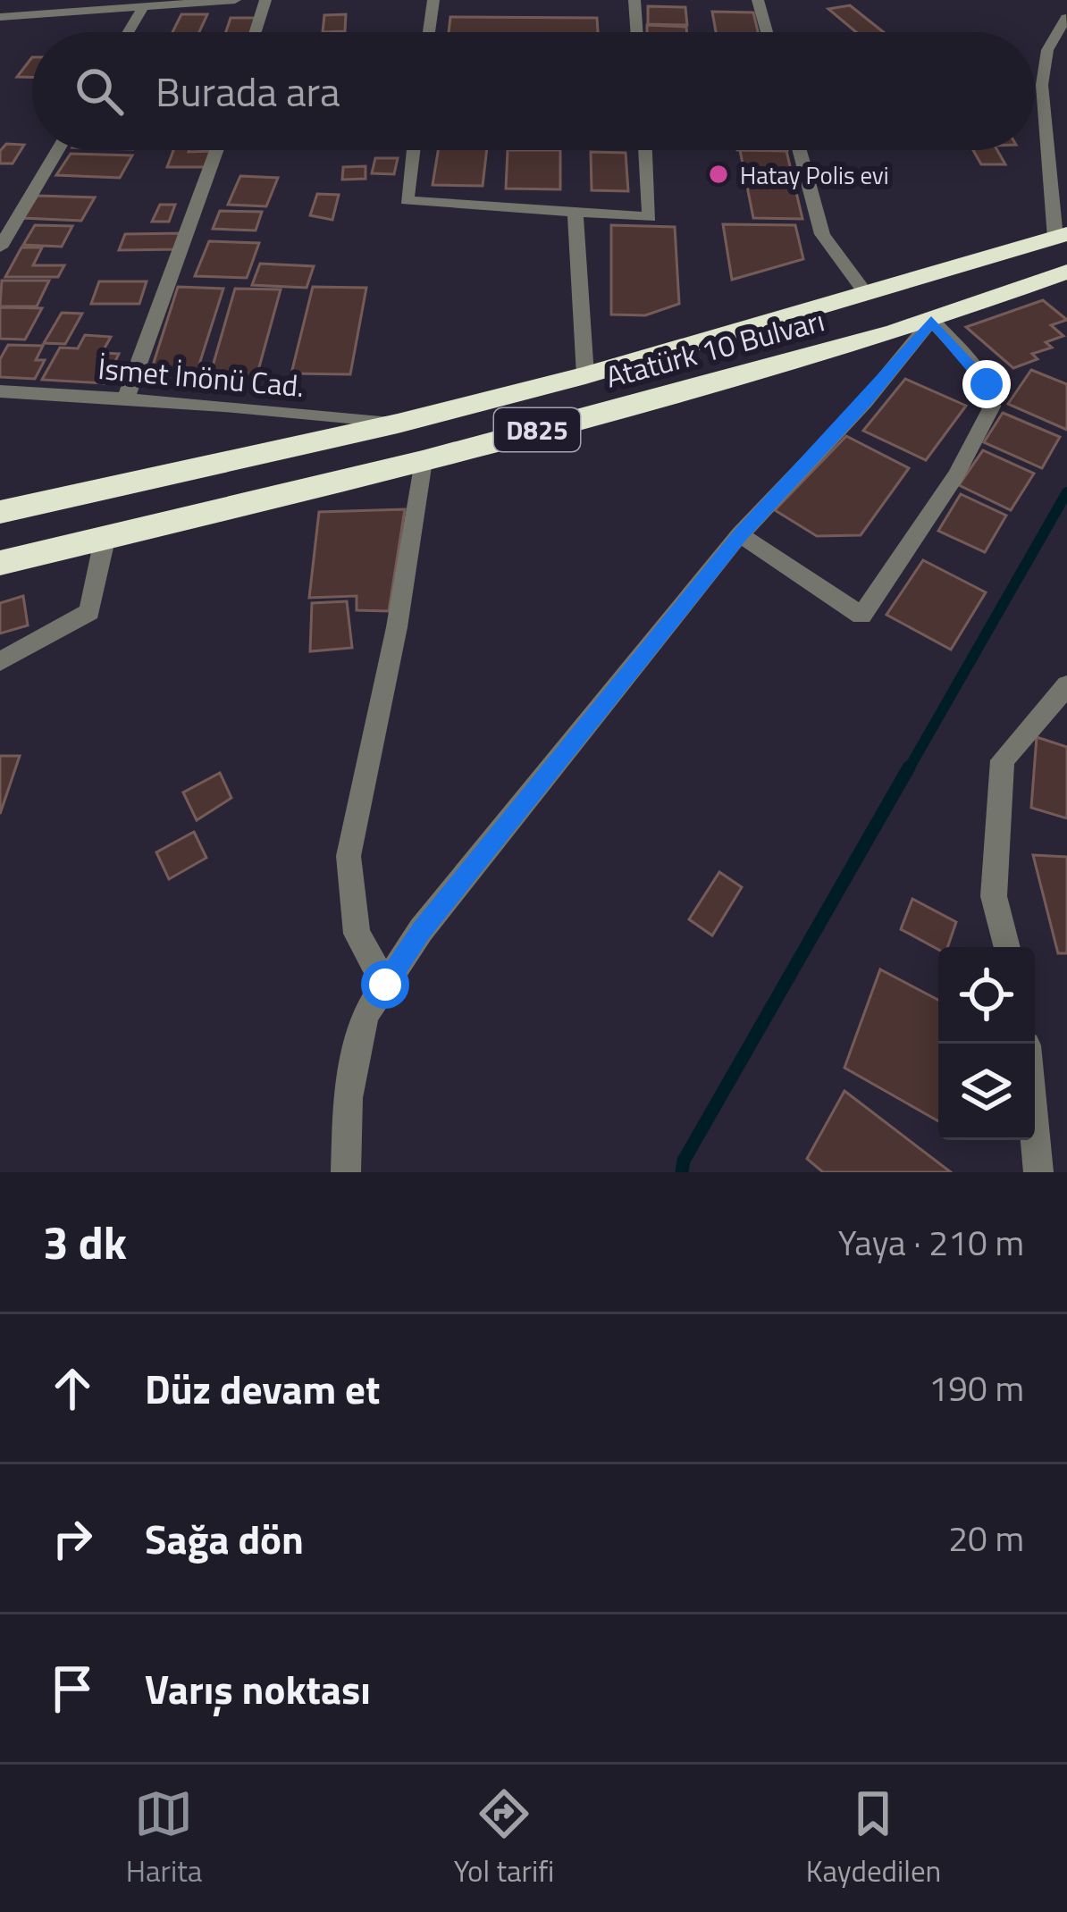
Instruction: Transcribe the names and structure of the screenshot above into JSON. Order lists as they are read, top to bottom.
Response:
{
  "streets": {
    "highway": ["Atatürk 10 Bulvarı", "D825"],
    "street": ["İsmet İnönü Cad."]
  },
  "crossings": [
    ["Atatürk 10 Bulvarı", "İsmet İnönü Cad."]
  ],
  "places": ["Hatay Polis evi"],
  "page": {
    "search": "Burada ara",
    "heading": ["3 dk", "Yaya · 210 m"],
    "list": [
      ["Düz devam et", "190 m"],
      ["Sağa dön", "20 m"],
      "Varış noktası"
    ],
    "nav": ["Harita", "Yol tarifi", "Kaydedilen"]
  }
}
